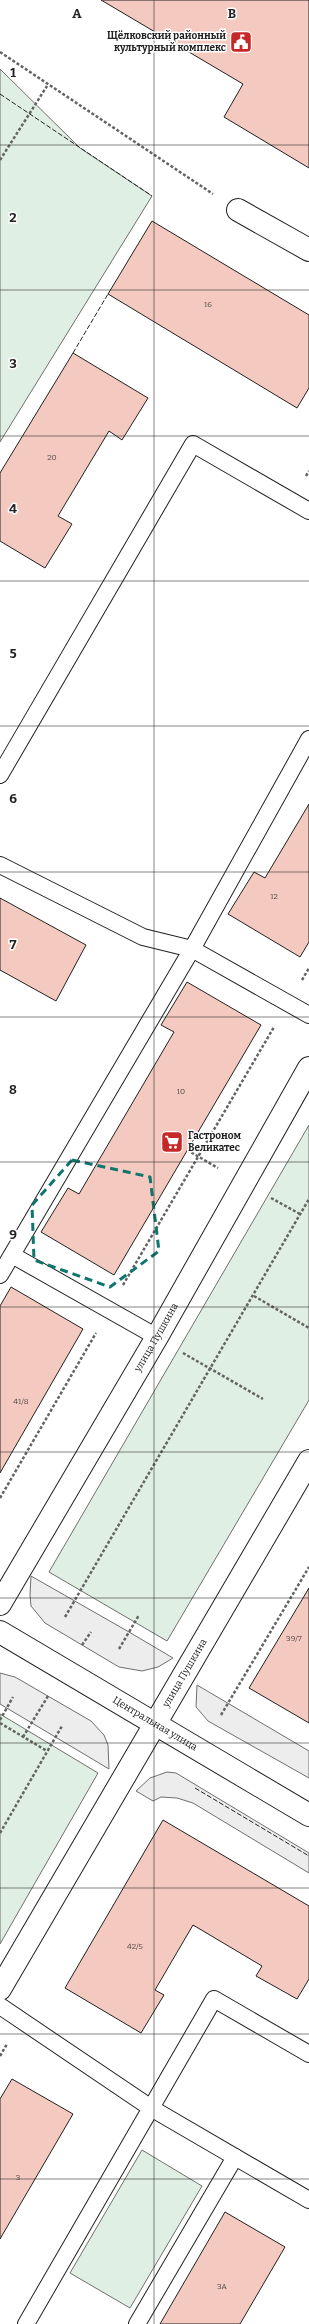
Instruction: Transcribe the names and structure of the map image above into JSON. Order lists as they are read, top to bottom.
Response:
{
  "streets": {
    "street": ["улица Пушкина", "Центральная улица"]
  },
  "crossings": [
    ["улица Пушкина", "Центральная улица"]
  ],
  "places": {
    "public building": ["Щёлковский районный культурный комплекс"],
    "supermarket": ["Гастроном Великатес"]
  },
  "house_numbers": [
    "16",
    "20",
    "12",
    "10",
    "41/8",
    "39/7",
    "42/5",
    "3",
    "3А"
  ],
  "grid": {
    "columns": ["A", "B"],
    "rows": [
      "1",
      "2",
      "3",
      "4",
      "5",
      "6",
      "7",
      "8",
      "9"
    ]
  }
}
